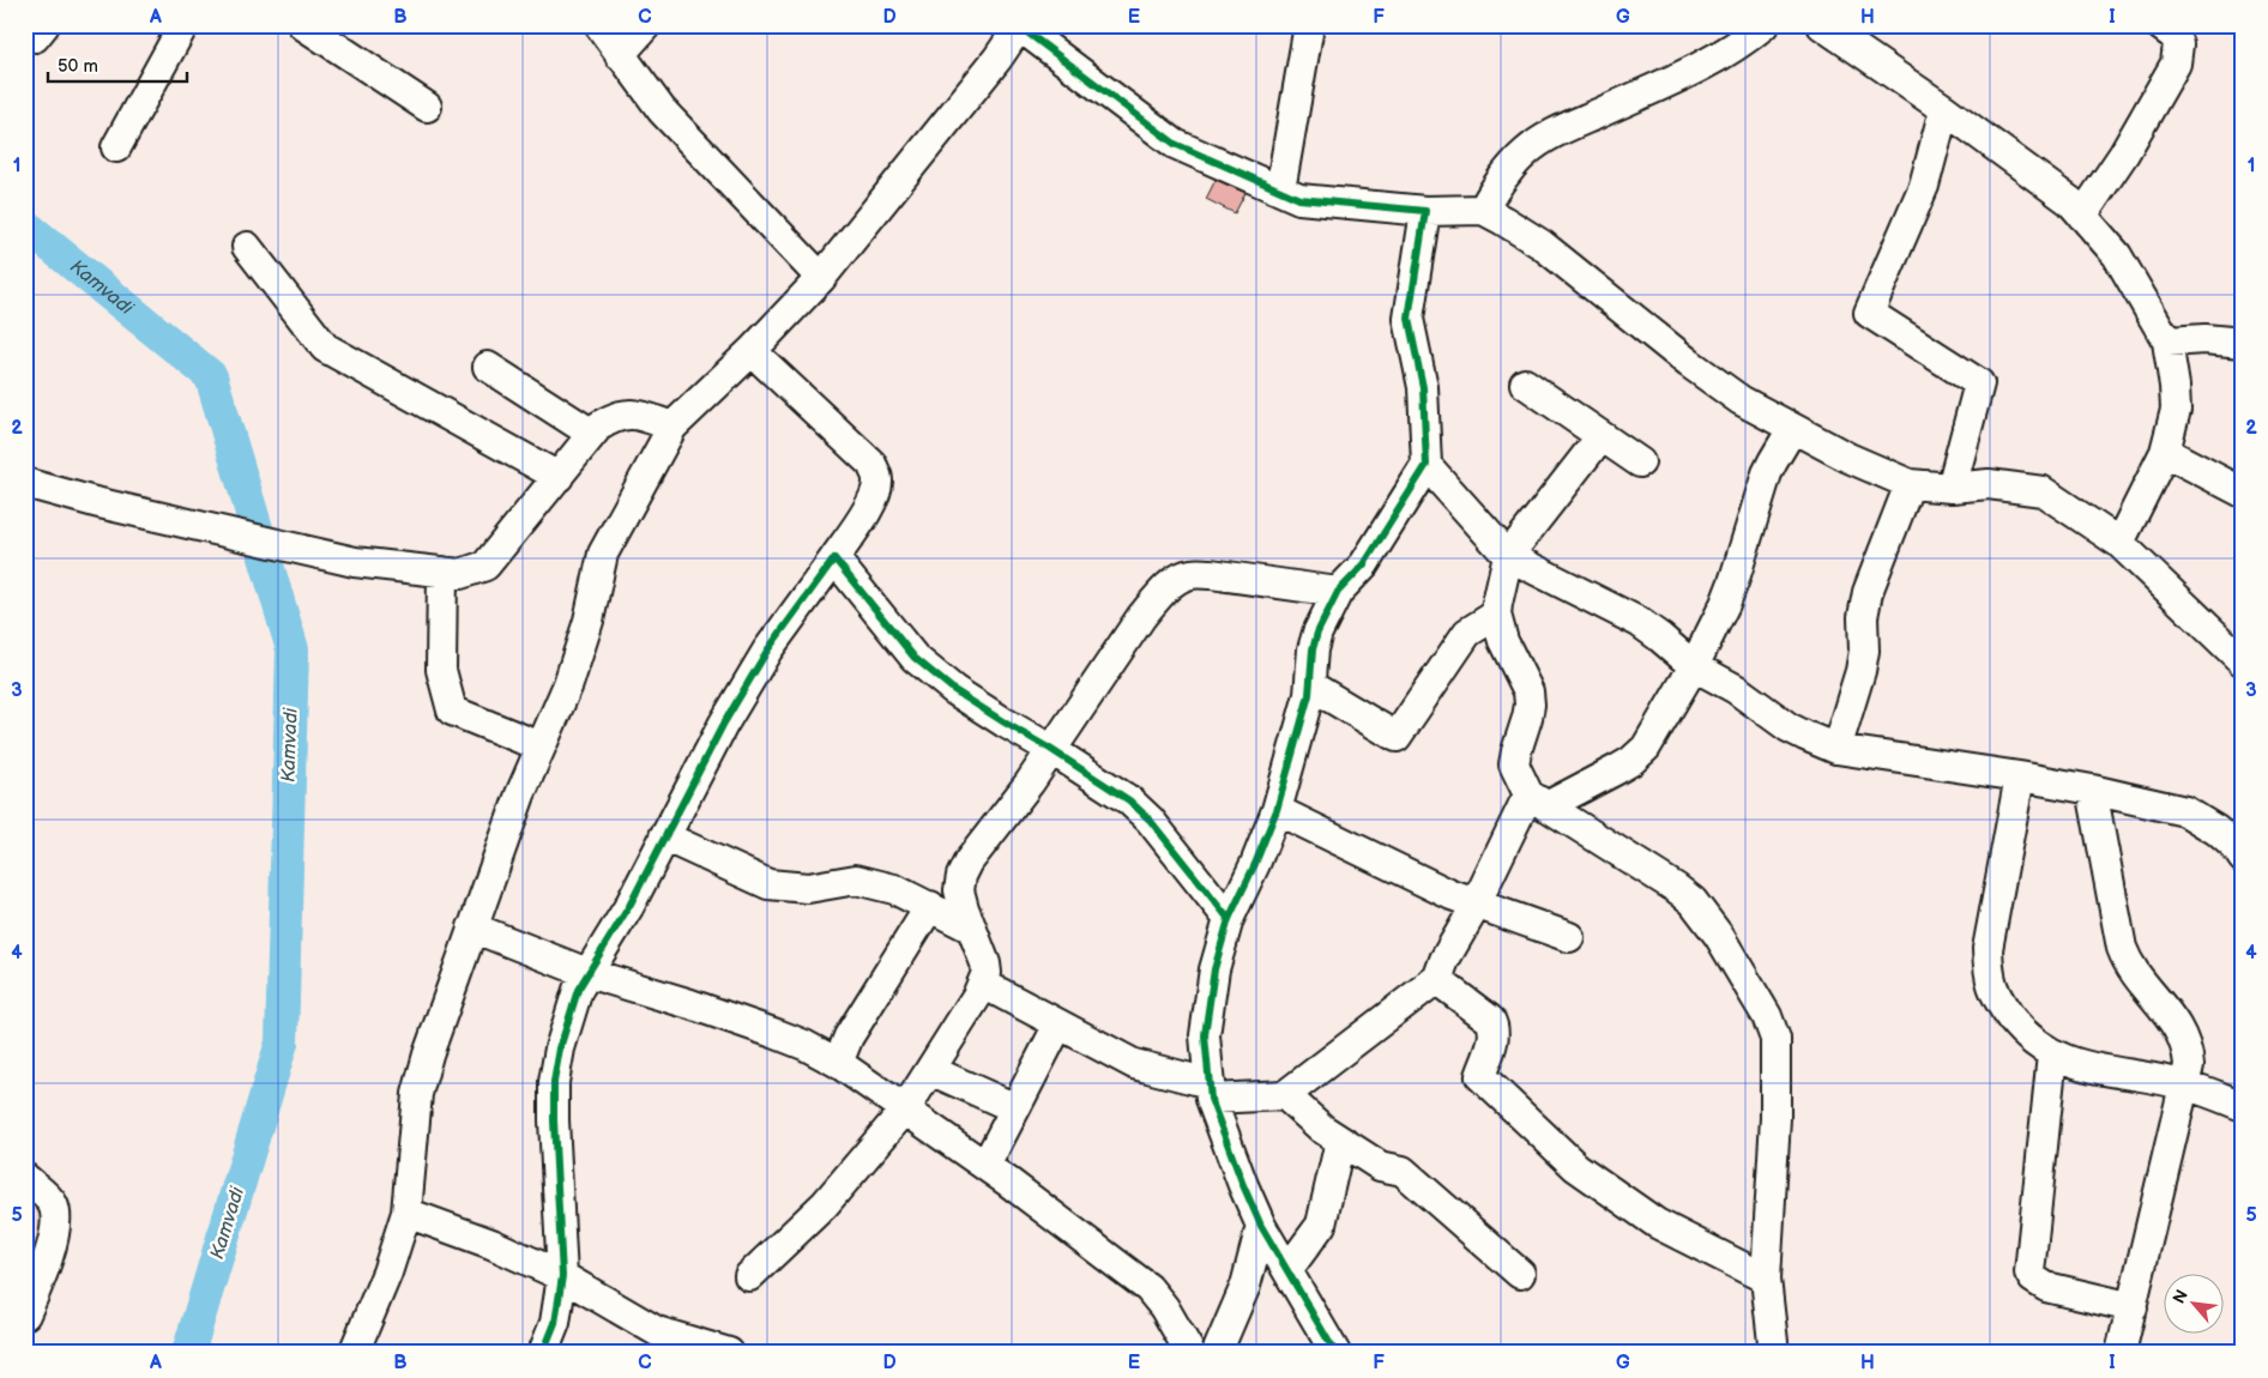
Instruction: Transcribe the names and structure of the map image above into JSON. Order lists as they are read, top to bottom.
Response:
{
  "water": ["Kamvadi"],
  "scale_bar": "50 m",
  "north": "top left",
  "grid": {
    "columns": [
      "A",
      "B",
      "C",
      "D",
      "E",
      "F",
      "G",
      "H",
      "I"
    ],
    "rows": [
      "1",
      "2",
      "3",
      "4",
      "5"
    ]
  }
}
